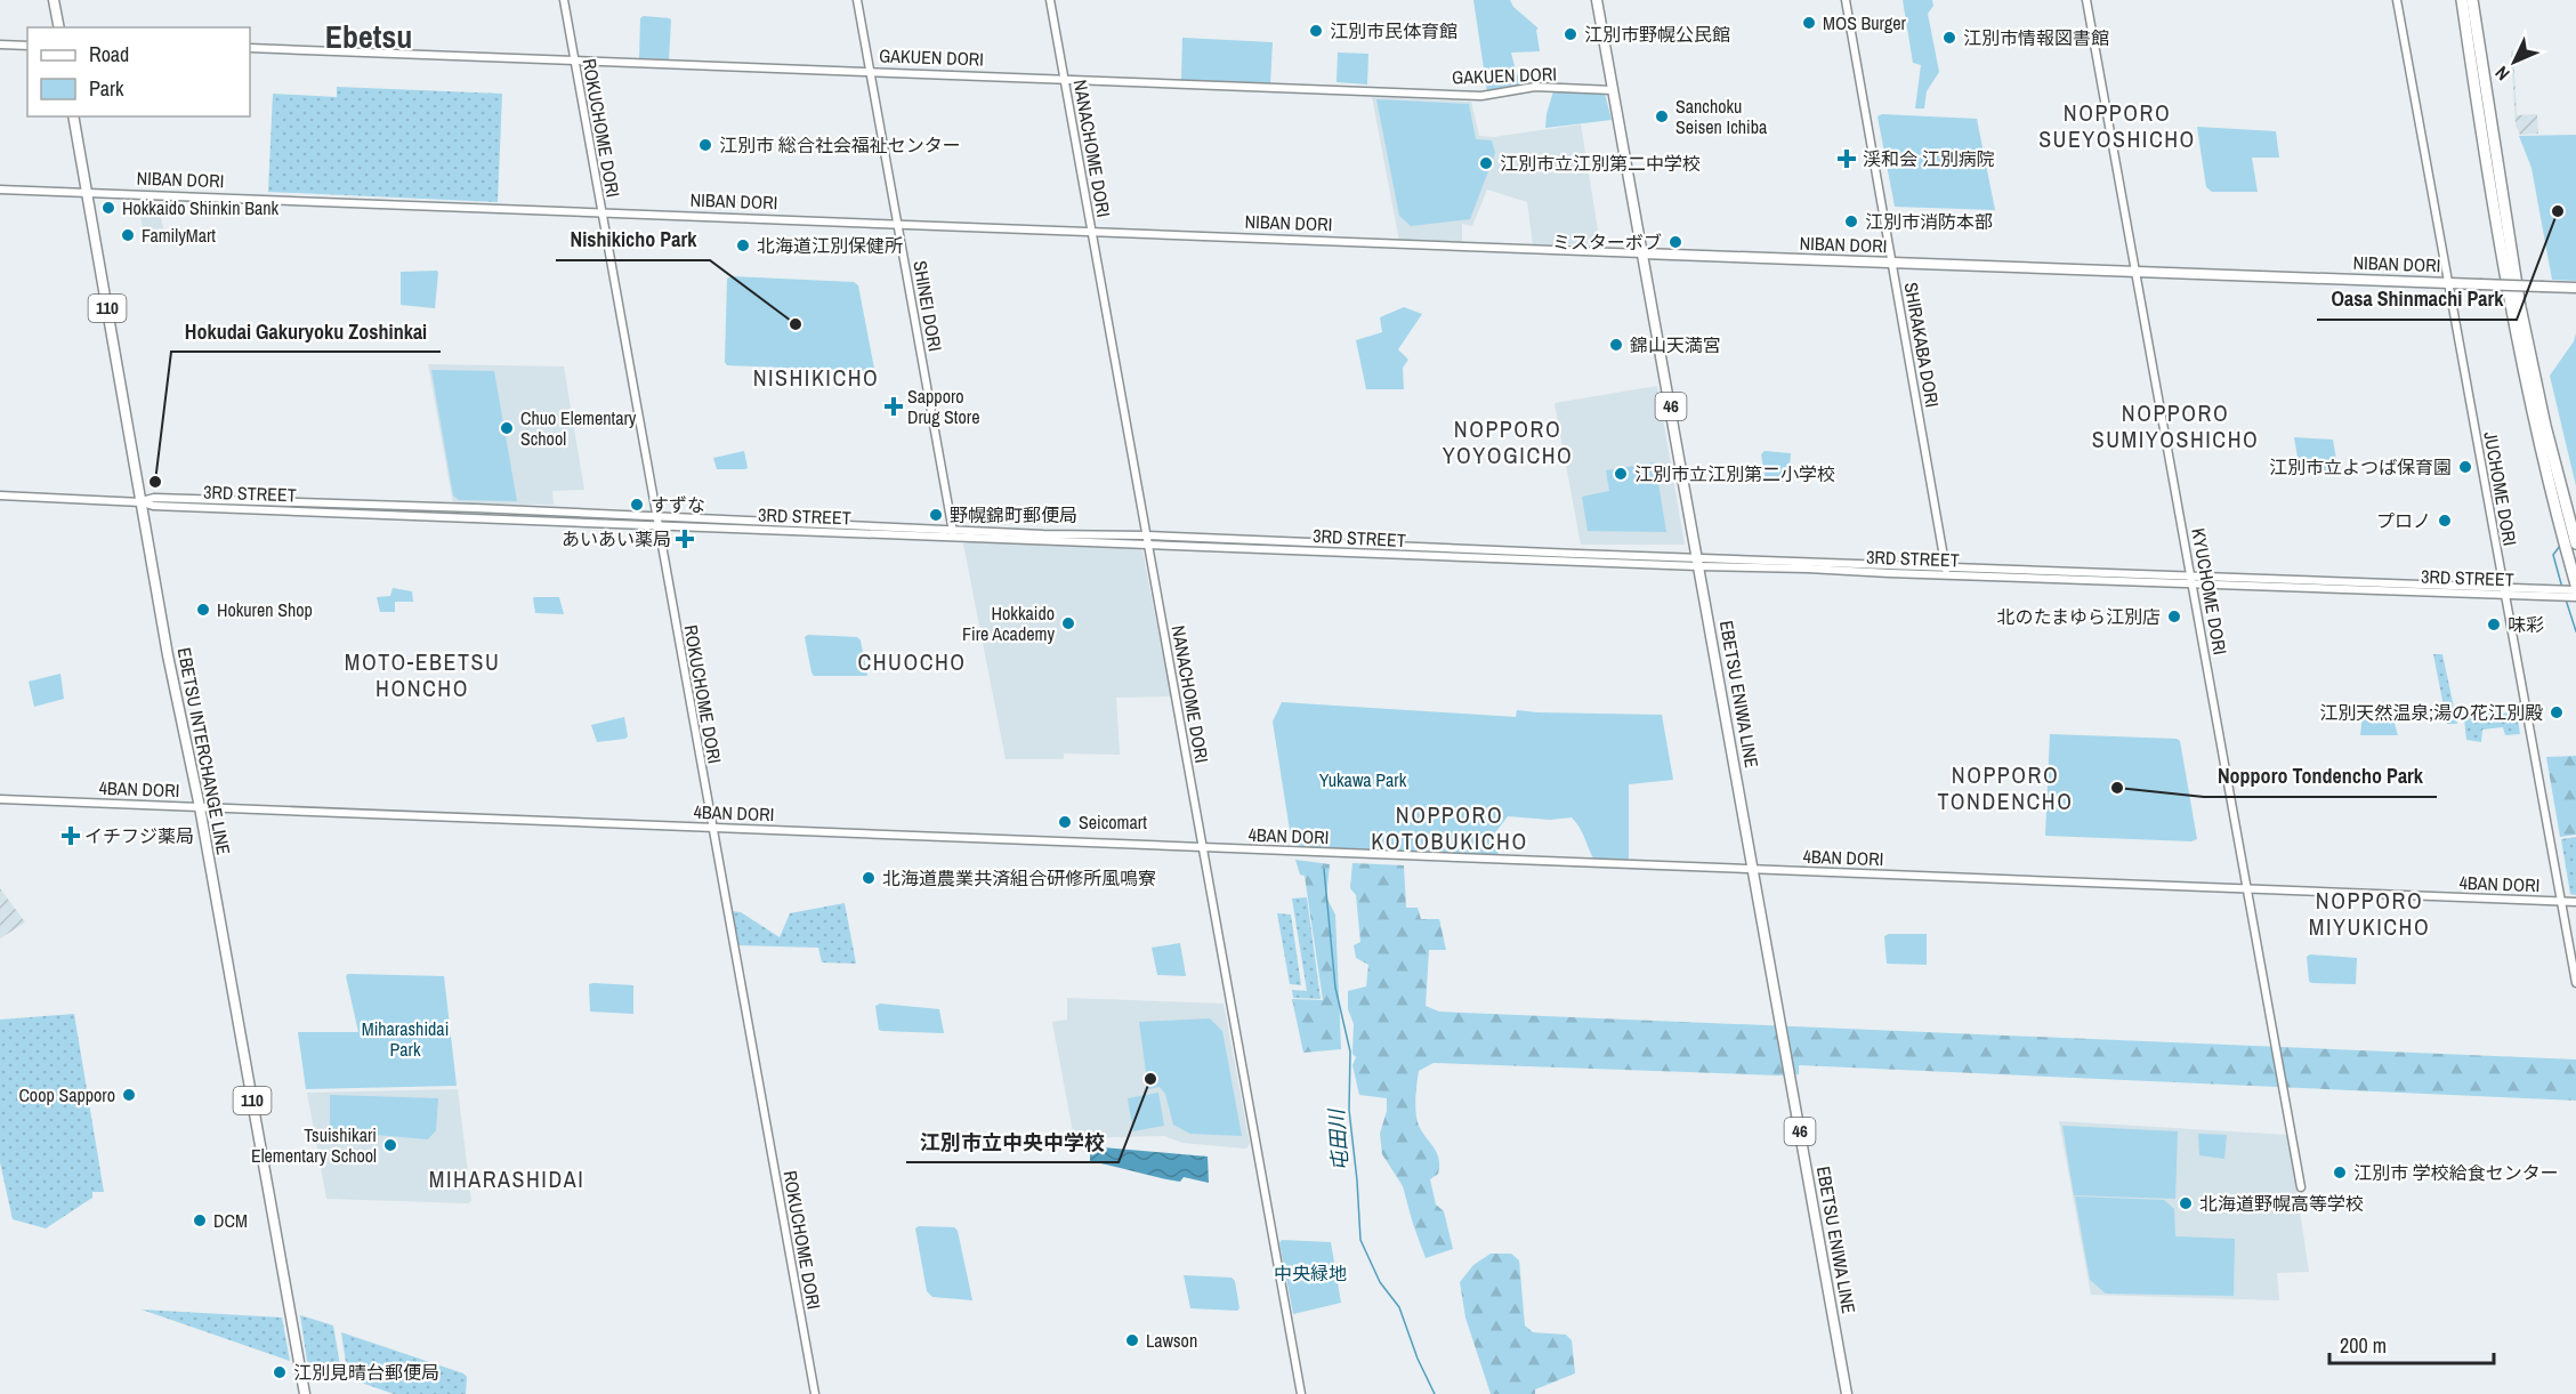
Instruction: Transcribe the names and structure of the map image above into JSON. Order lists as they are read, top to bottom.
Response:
{
  "streets": {
    "main road": [
      "NIBAN DORI",
      "110",
      "46",
      "EBETSU ENIWA LINE",
      "EBETSU INTERCHANGE LINE"
    ],
    "street": [
      "GAKUEN DORI",
      "ROKUCHOME DORI",
      "NANACHOME DORI",
      "SHINEI DORI",
      "SHIRAKABA DORI",
      "JUCHOME DORI",
      "3RD STREET",
      "KYUCHOME DORI",
      "4BAN DORI"
    ]
  },
  "crossings": [
    ["GAKUEN DORI", "ROKUCHOME DORI"],
    ["GAKUEN DORI", "NANACHOME DORI"],
    ["GAKUEN DORI", "SHINEI DORI"],
    ["GAKUEN DORI", "EBETSU ENIWA LINE"],
    ["ROKUCHOME DORI", "NIBAN DORI"],
    ["ROKUCHOME DORI", "3RD STREET"],
    ["ROKUCHOME DORI", "4BAN DORI"],
    ["NANACHOME DORI", "NIBAN DORI"],
    ["NANACHOME DORI", "3RD STREET"],
    ["NANACHOME DORI", "4BAN DORI"],
    ["NIBAN DORI", "SHINEI DORI"],
    ["NIBAN DORI", "SHIRAKABA DORI"],
    ["NIBAN DORI", "JUCHOME DORI"],
    ["NIBAN DORI", "KYUCHOME DORI"],
    ["NIBAN DORI", "EBETSU ENIWA LINE"],
    ["NIBAN DORI", "EBETSU INTERCHANGE LINE"],
    ["SHINEI DORI", "3RD STREET"],
    ["SHIRAKABA DORI", "3RD STREET"],
    ["JUCHOME DORI", "3RD STREET"],
    ["JUCHOME DORI", "4BAN DORI"],
    ["3RD STREET", "KYUCHOME DORI"],
    ["3RD STREET", "EBETSU ENIWA LINE"],
    ["3RD STREET", "EBETSU INTERCHANGE LINE"],
    ["KYUCHOME DORI", "4BAN DORI"],
    ["EBETSU ENIWA LINE", "4BAN DORI"],
    ["EBETSU INTERCHANGE LINE", "4BAN DORI"]
  ],
  "districts": [
    "Ebetsu",
    "NOPPORO SUEYOSHICHO",
    "NISHIKICHO",
    "NOPPORO SUMIYOSHICHO",
    "NOPPORO YOYOGICHO",
    "MOTO-EBETSU HONCHO",
    "CHUOCHO",
    "NOPPORO TONDENCHO",
    "NOPPORO KOTOBUKICHO",
    "NOPPORO MIYUKICHO",
    "MIHARASHIDAI"
  ],
  "water": ["屯田川"],
  "parks": ["Yukawa Park", "Miharashidai Park", "中央緑地"],
  "places": {
    "other": [
      "MOS Burger",
      "江別市民体育館",
      "江別市野幌公民館",
      "江別市情報図書館",
      "Sanchoku Seisen Ichiba",
      "江別市 総合社会福祉センター",
      "江別市立江別第二中学校",
      "Hokkaido Shinkin Bank",
      "Oasa Shinmachi Park",
      "江別市消防本部",
      "FamilyMart",
      "ミスターボブ",
      "北海道江別保健所",
      "Nishikicho Park",
      "錦山天満宮",
      "Chuo Elementary School",
      "江別市立よつば保育園",
      "江別市立江別第二小学校",
      "Hokudai Gakuryoku Zoshinkai",
      "すずな",
      "野幌錦町郵便局",
      "プロノ",
      "Hokuren Shop",
      "北のたまゆら江別店",
      "Hokkaido Fire Academy",
      "味彩",
      "江別天然温泉;湯の花江別殿",
      "Nopporo Tondencho Park",
      "Seicomart",
      "北海道農業共済組合研修所風鳴寮",
      "江別市立中央中学校",
      "Coop Sapporo",
      "Tsuishikari Elementary School",
      "江別市 学校給食センター",
      "北海道野幌高等学校",
      "DCM",
      "Lawson",
      "江別見晴台郵便局"
    ],
    "health": [
      "渓和会 江別病院",
      "Sapporo Drug Store",
      "あいあい薬局",
      "イチフジ薬局"
    ]
  },
  "legend": ["Road", "Park"],
  "scale_bar": "200 m",
  "north": "bottom left"
}
